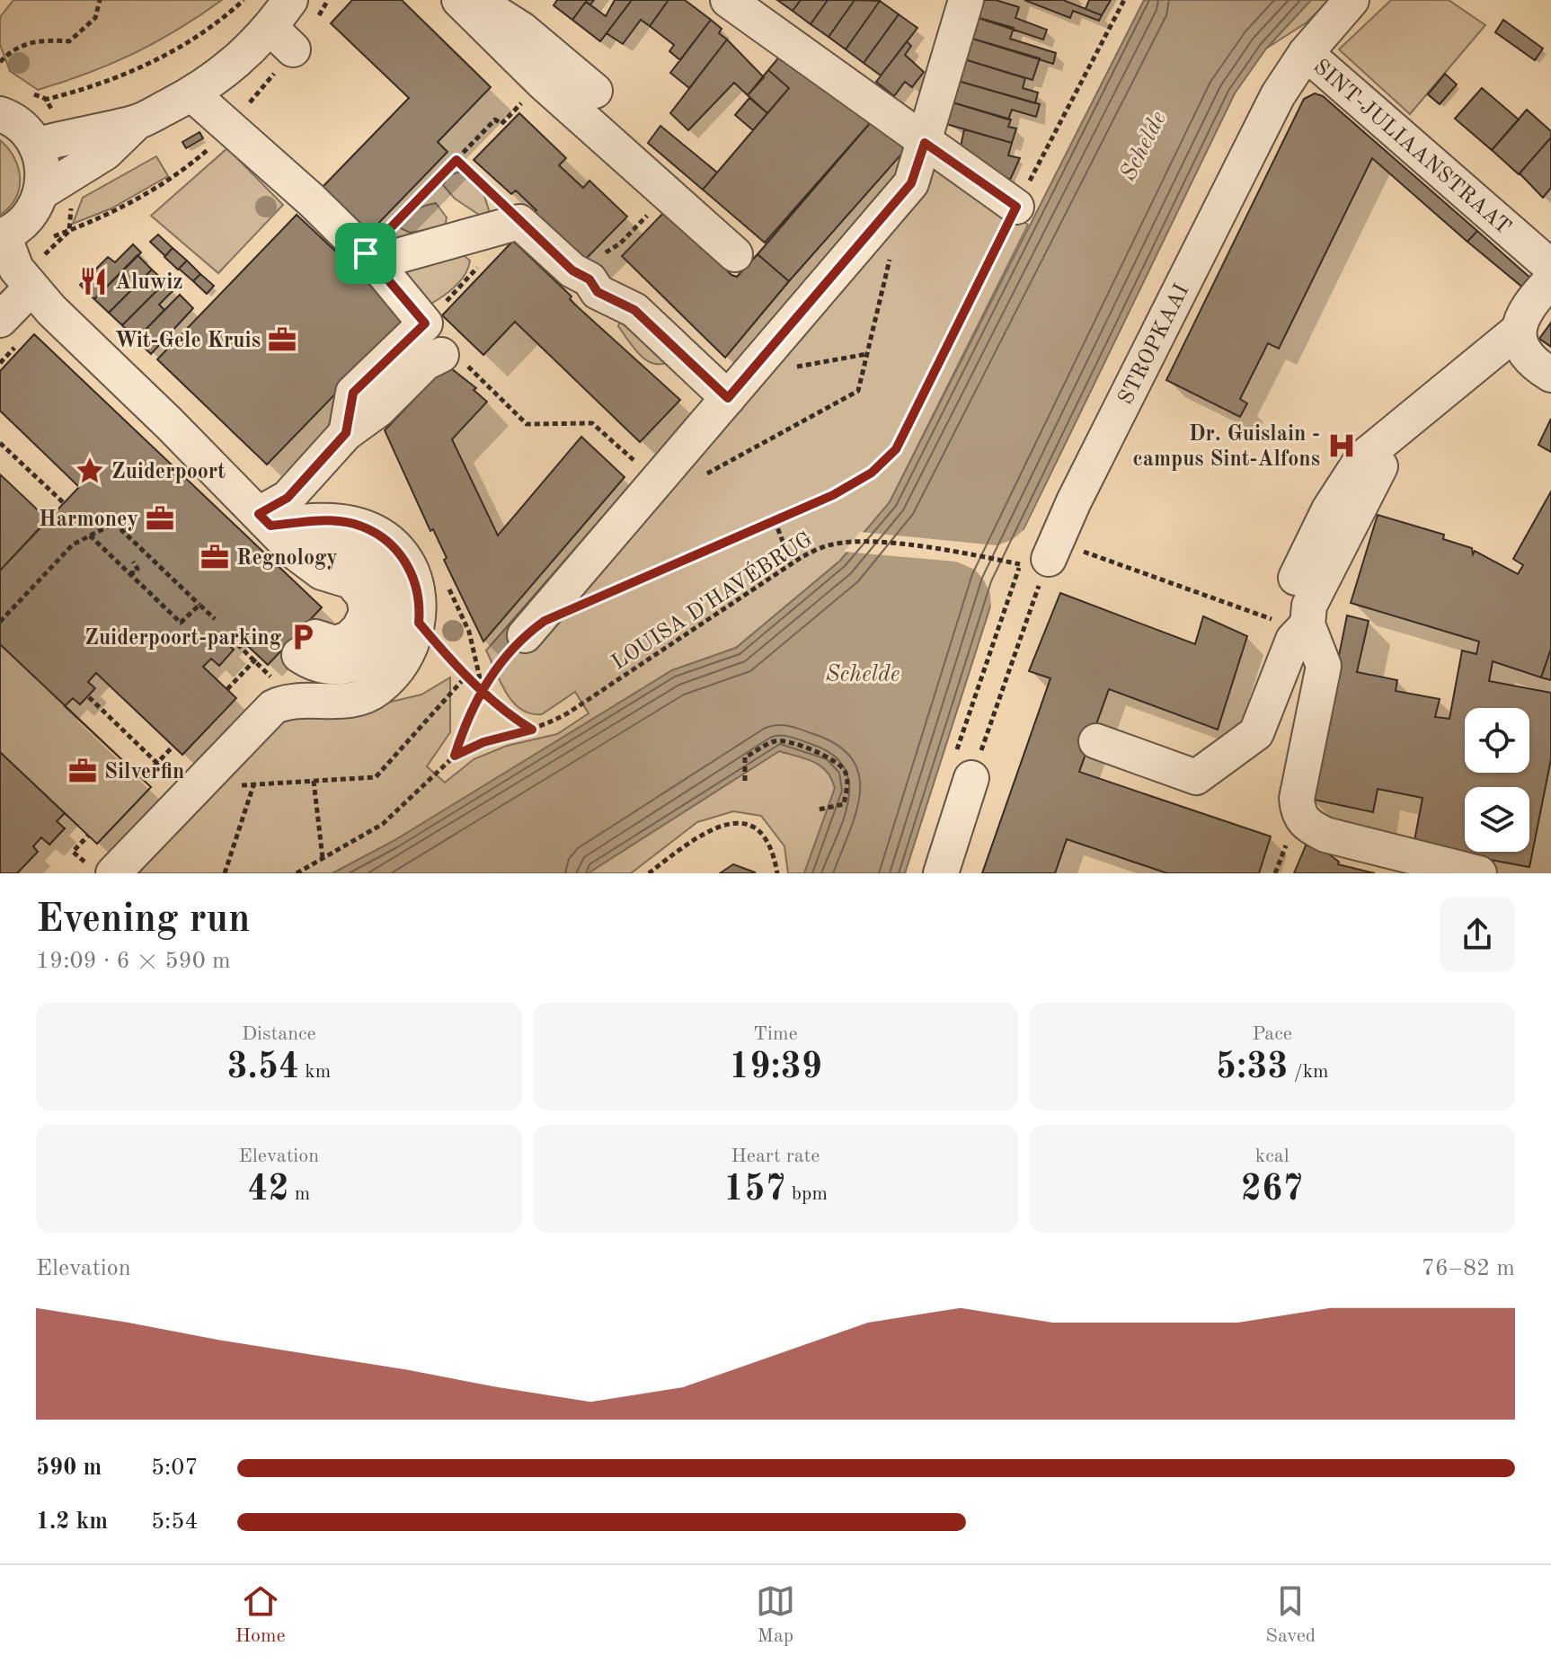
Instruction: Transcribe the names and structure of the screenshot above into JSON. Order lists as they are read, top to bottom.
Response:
{
  "streets": {
    "street": ["SINT-JULIAANSTRAAT", "STROPKAAI"],
    "path": ["LOUISA D'HAVÉBRUG"]
  },
  "crossings": [
    ["SINT-JULIAANSTRAAT", "STROPKAAI"],
    ["STROPKAAI", "LOUISA D'HAVÉBRUG"]
  ],
  "water": ["Schelde"],
  "places": {
    "restaurant": ["Aluwiz"],
    "office": [
      "Wit-Gele Kruis",
      "Harmoney",
      "Regnology",
      "Silverfin"
    ],
    "hospital": ["Dr. Guislain - campus Sint-Alfons"],
    "place": ["Zuiderpoort"],
    "parking": ["Zuiderpoort-parking"]
  },
  "page": {
    "heading": ["Evening run", "19:09 · 6 × 590 m"],
    "stats": [
      ["Distance", "3.54 km"],
      ["Time", "19:39"],
      ["Pace", "5:33 /km"],
      ["Elevation", "42 m"],
      ["Heart rate", "157 bpm"],
      ["kcal", "267"]
    ],
    "chart": ["Elevation", "76–82 m"],
    "list": [
      {
        "name": "590 m",
        "note": "5:07"
      },
      {
        "name": "1.2 km",
        "note": "5:54"
      }
    ],
    "tabs": ["Home", "Map", "Saved"]
  }
}
